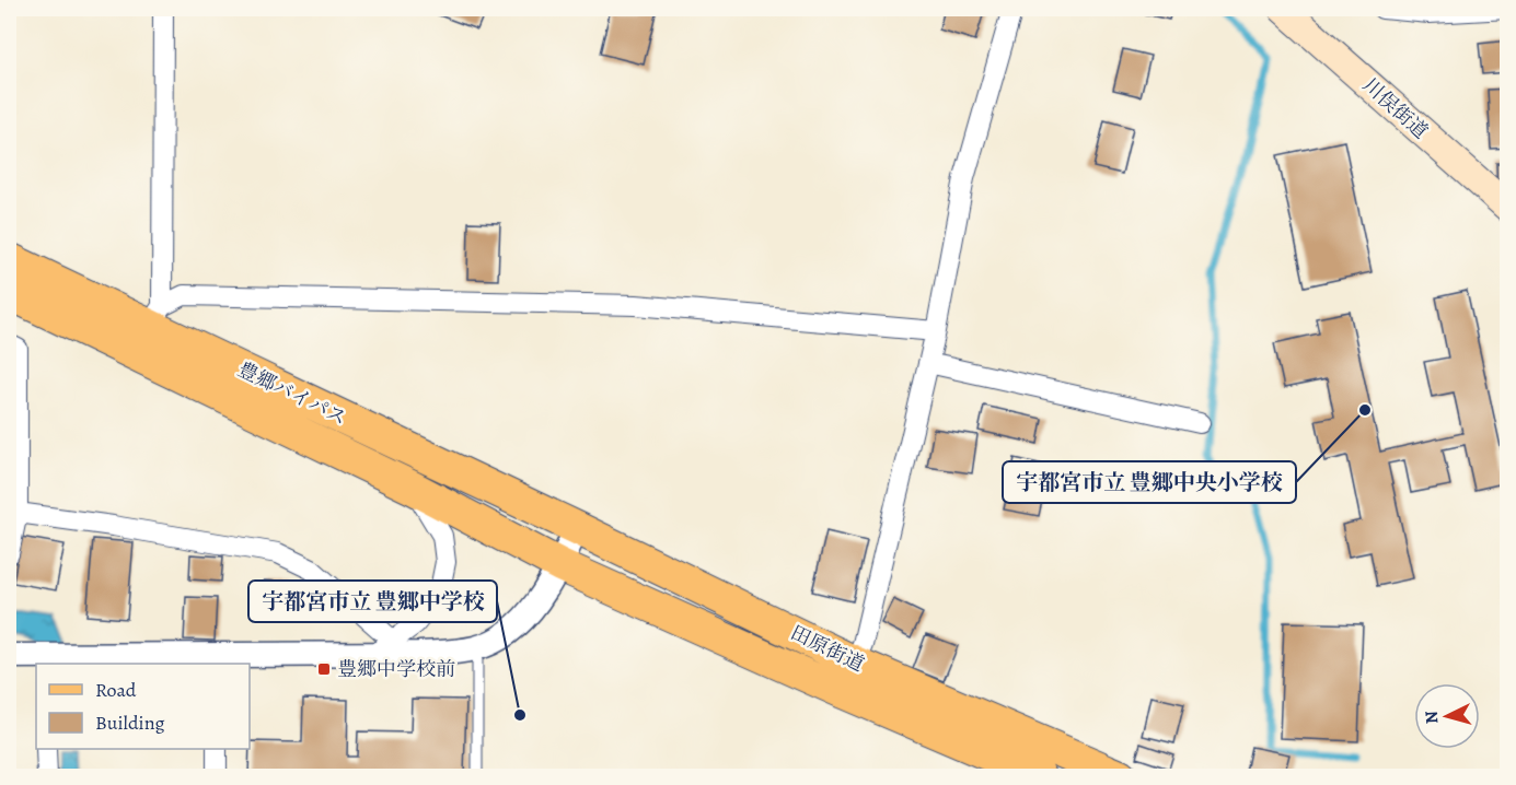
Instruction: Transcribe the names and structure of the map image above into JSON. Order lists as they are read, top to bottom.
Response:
{
  "streets": {
    "main road": ["川俣街道", "豊郷バイパス", "田原街道"]
  },
  "crossings": [
    ["豊郷バイパス", "田原街道"]
  ],
  "places": {
    "other": ["宇都宮市立 豊郷中央小学校", "宇都宮市立 豊郷中学校"],
    "transit": ["豊郷中学校前"]
  },
  "legend": ["Road", "Building"],
  "north": "left"
}
